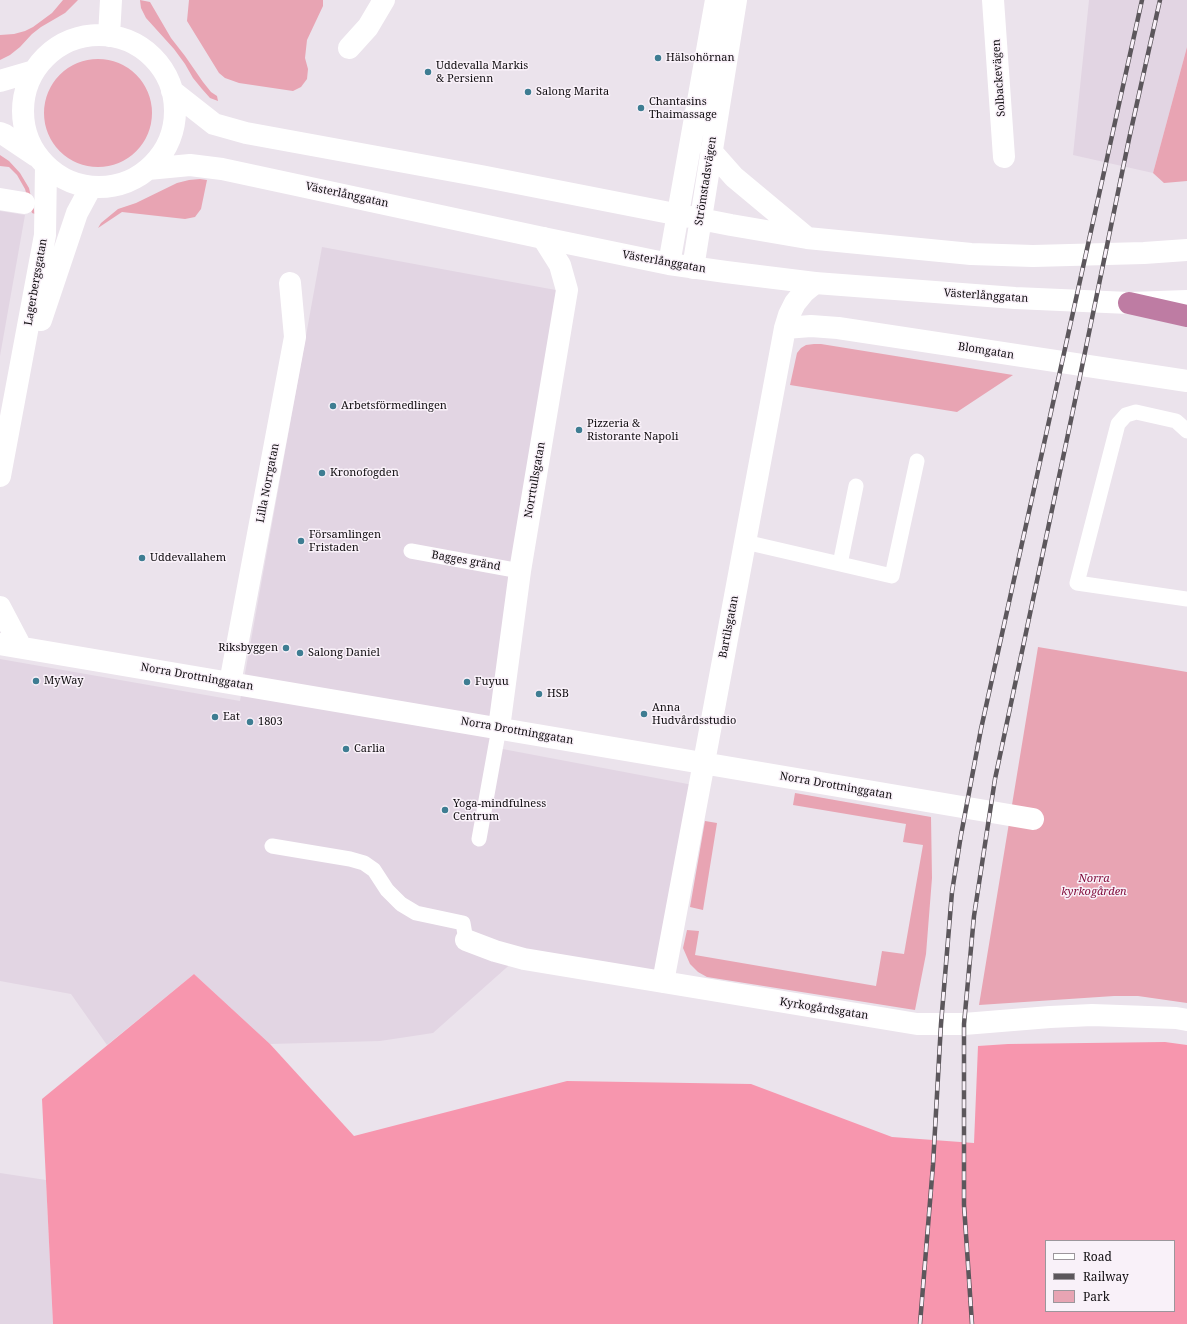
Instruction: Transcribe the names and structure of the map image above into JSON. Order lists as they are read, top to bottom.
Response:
{
  "streets": {
    "street": [
      "Solbackevägen",
      "Strömstadsvägen",
      "Västerlånggatan",
      "Lagerbergsgatan",
      "Blomgatan",
      "Norrtullsgatan",
      "Lilla Norrgatan",
      "Bartilsgatan",
      "Norra Drottninggatan",
      "Kyrkogårdsgatan"
    ],
    "lane": ["Bagges gränd"]
  },
  "crossings": [
    ["Strömstadsvägen", "Västerlånggatan"],
    ["Västerlånggatan", "Lagerbergsgatan"],
    ["Västerlånggatan", "Norrtullsgatan"],
    ["Västerlånggatan", "Bartilsgatan"],
    ["Blomgatan", "Bartilsgatan"],
    ["Norrtullsgatan", "Bagges gränd"],
    ["Norrtullsgatan", "Norra Drottninggatan"],
    ["Lilla Norrgatan", "Norra Drottninggatan"],
    ["Bartilsgatan", "Norra Drottninggatan"],
    ["Bartilsgatan", "Kyrkogårdsgatan"]
  ],
  "parks": ["Norra kyrkogården"],
  "places": [
    "Hälsohörnan",
    "Uddevalla Markis & Persienn",
    "Salong Marita",
    "Chantasins Thaimassage",
    "Arbetsförmedlingen",
    "Pizzeria & Ristorante Napoli",
    "Kronofogden",
    "Församlingen Fristaden",
    "Uddevallahem",
    "Riksbyggen",
    "Salong Daniel",
    "MyWay",
    "Fuyuu",
    "HSB",
    "Anna Hudvårdsstudio",
    "Eat",
    "1803",
    "Carlia",
    "Yoga-mindfulness Centrum"
  ],
  "legend": ["Road", "Railway", "Park"]
}
